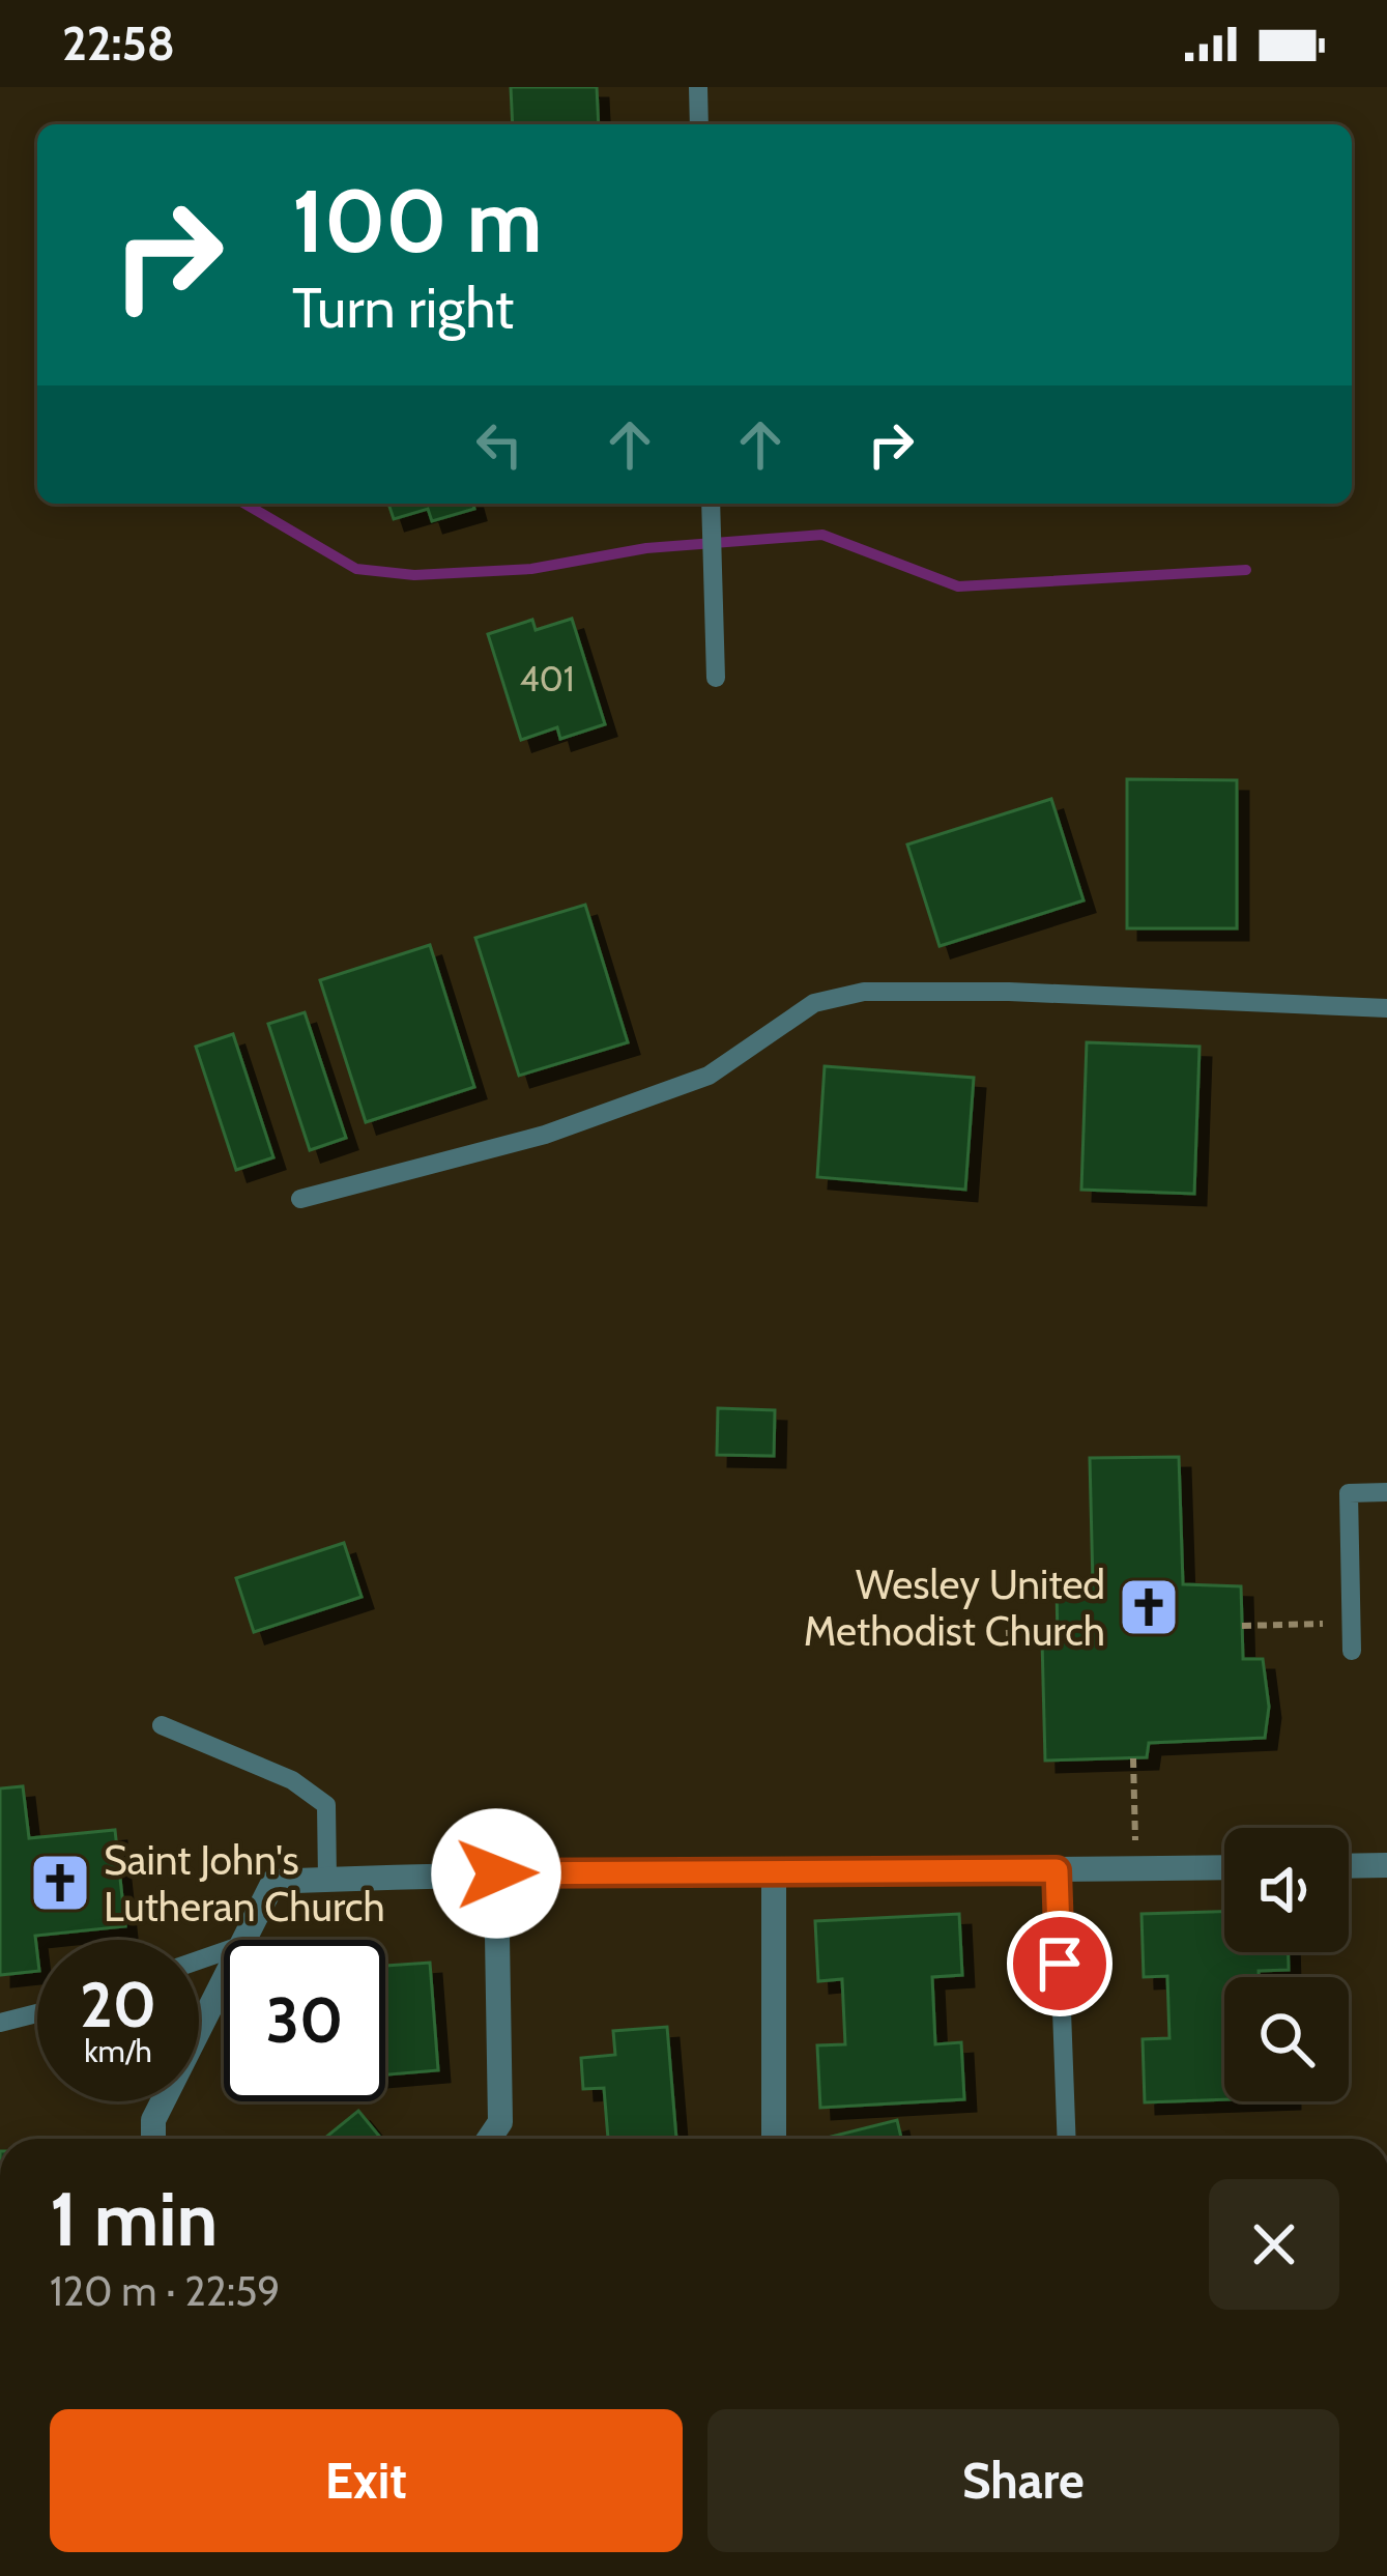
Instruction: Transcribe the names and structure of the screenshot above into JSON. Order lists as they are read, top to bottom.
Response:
{
  "places": {
    "church": ["Wesley United Methodist Church", "Saint John's Lutheran Church"]
  },
  "house_numbers": ["401"],
  "page": {
    "status": "22:58",
    "turn": ["100 m", "Turn right"],
    "speed": "20 km/h",
    "limit": "30",
    "heading": ["1 min", "120 m · 22:59"],
    "buttons": ["Exit", "Share"]
  }
}
